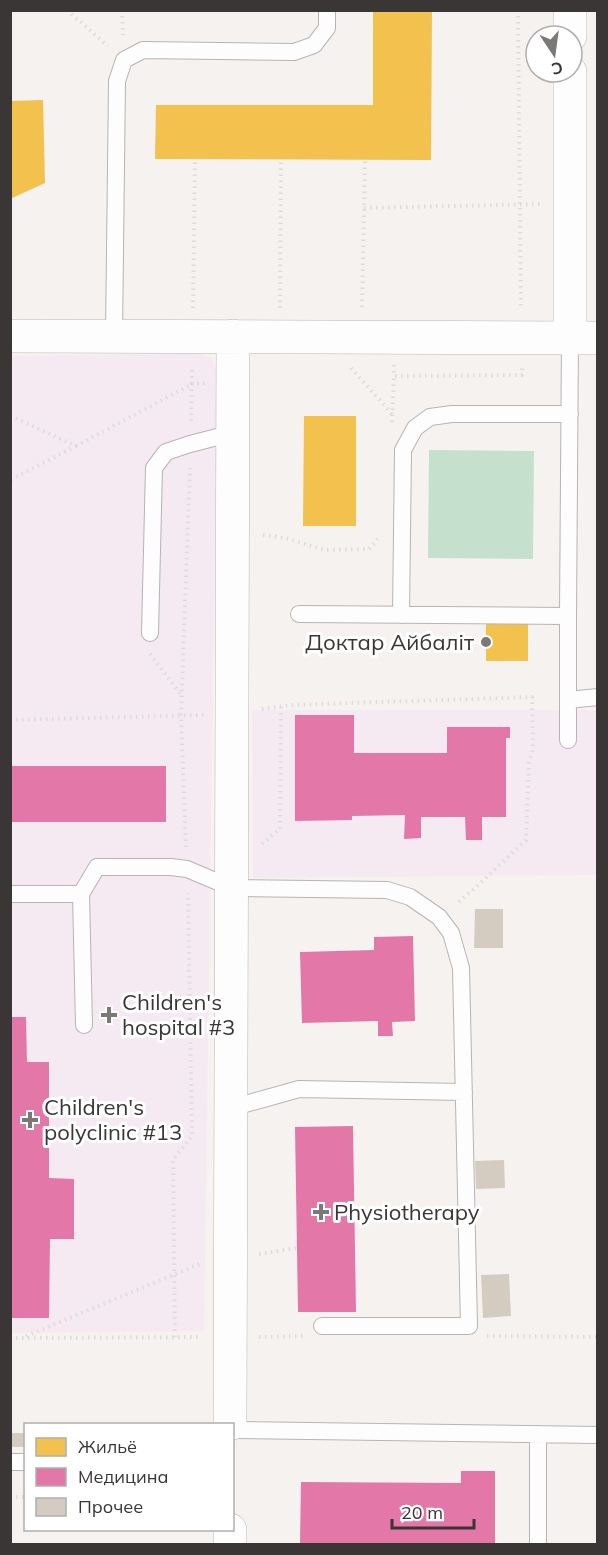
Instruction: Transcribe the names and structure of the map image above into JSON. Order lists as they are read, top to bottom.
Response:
{
  "places": {
    "other": ["Доктар Айбаліт"],
    "health": ["Children's hospital #3", "Children's polyclinic #13", "Physiotherapy"]
  },
  "legend": ["Жильё", "Медицина", "Прочее"],
  "scale_bar": "20 m",
  "north": "bottom"
}
